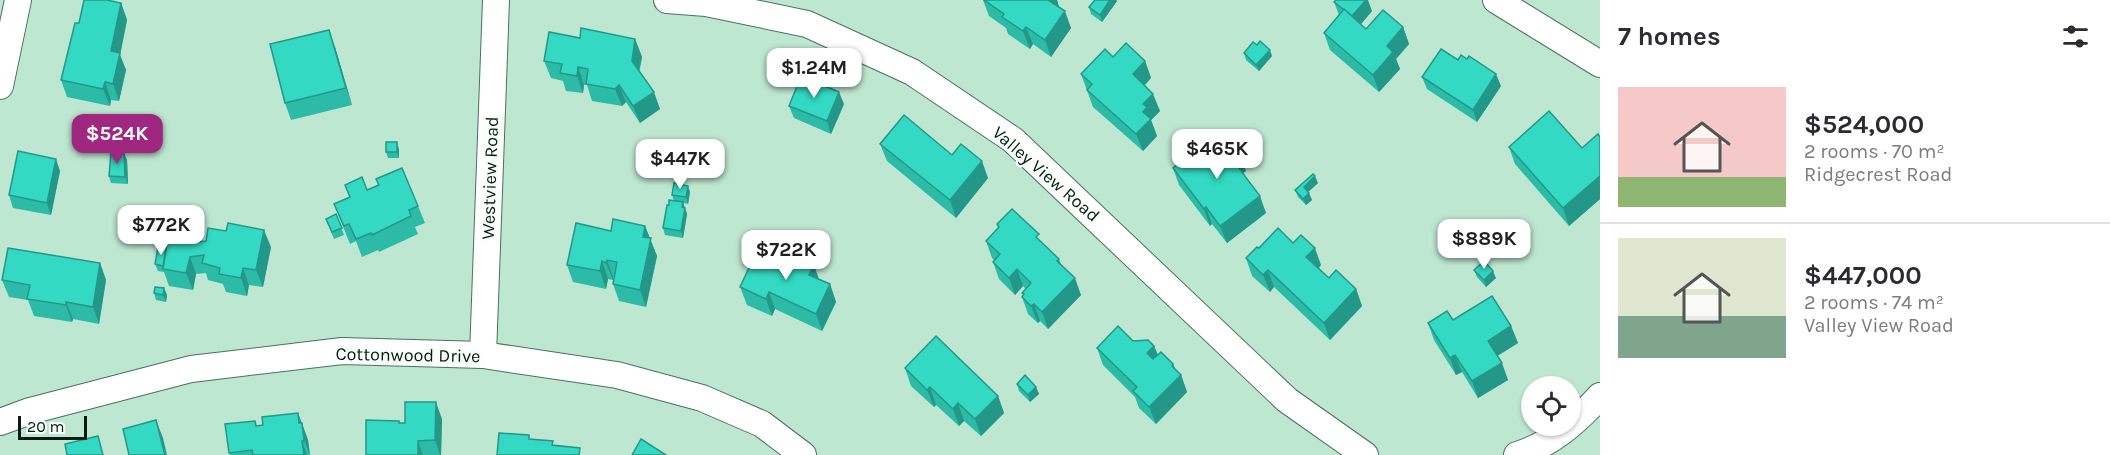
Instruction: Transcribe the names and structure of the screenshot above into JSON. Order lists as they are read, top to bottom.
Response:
{
  "streets": {
    "street": ["Valley View Road", "Westview Road", "Cottonwood Drive"]
  },
  "crossings": [
    ["Westview Road", "Cottonwood Drive"]
  ],
  "scale_bar": "20 m",
  "page": {
    "heading": "7 homes",
    "price": [
      "$1.24M",
      "$524K",
      "$465K",
      "$447K",
      "$772K",
      "$889K",
      "$722K"
    ],
    "list": [
      {
        "name": "$524,000",
        "note": "2 rooms · 70 m² · Ridgecrest Road"
      },
      {
        "name": "$447,000",
        "note": "2 rooms · 74 m² · Valley View Road"
      }
    ],
    "scale": "20 m"
  }
}
